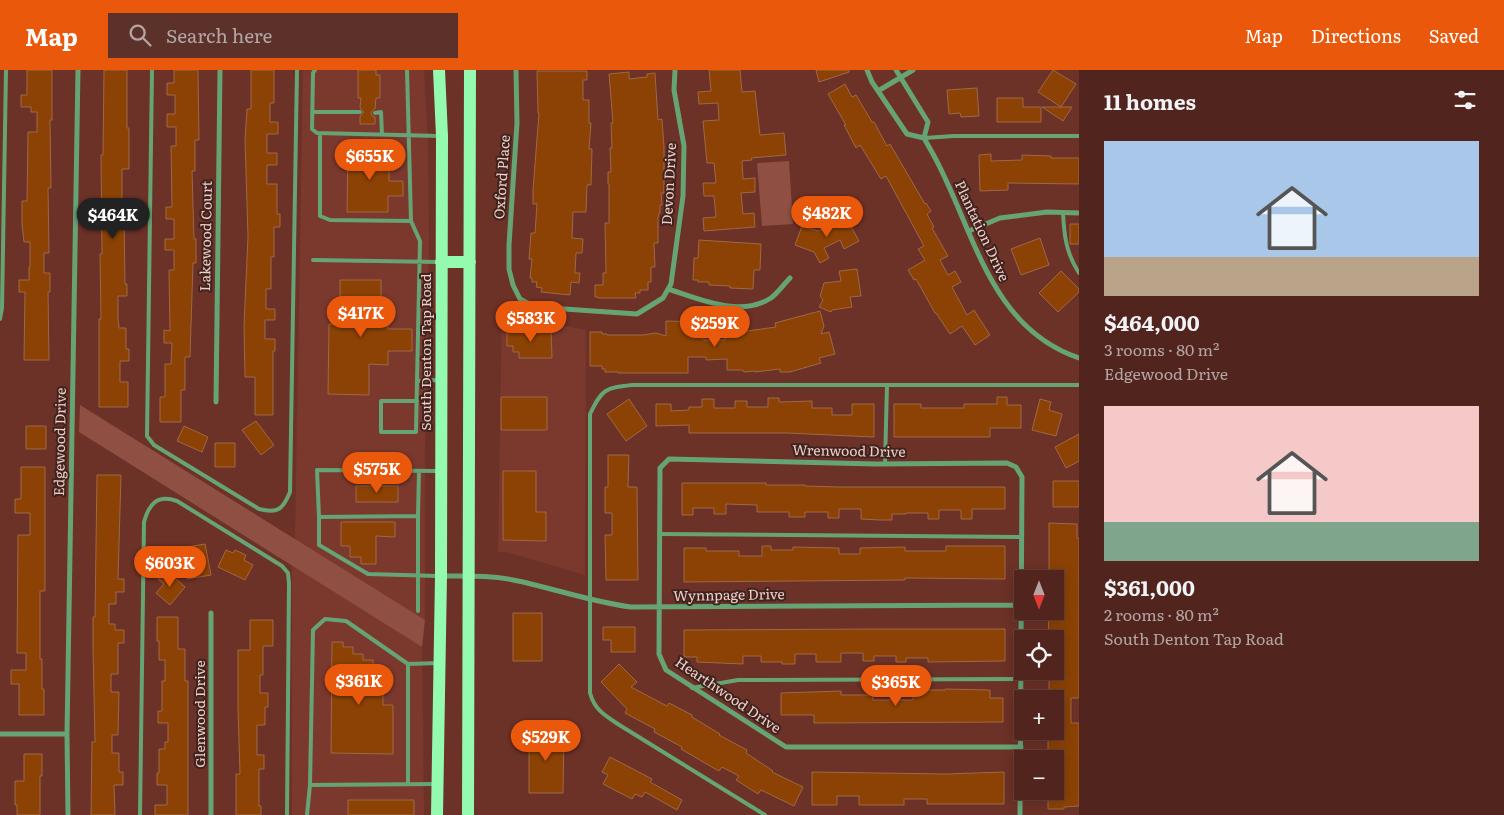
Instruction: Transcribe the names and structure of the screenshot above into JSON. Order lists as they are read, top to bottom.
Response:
{
  "streets": {
    "main road": ["South Denton Tap Road"],
    "street": [
      "Oxford Place",
      "Devon Drive",
      "Plantation Drive",
      "Lakewood Court",
      "Edgewood Drive",
      "Wrenwood Drive",
      "Wynnpage Drive",
      "Hearthwood Drive",
      "Glenwood Drive"
    ]
  },
  "crossings": [
    ["Oxford Place", "Devon Drive"],
    ["South Denton Tap Road", "Wynnpage Drive"],
    ["Wrenwood Drive", "Hearthwood Drive"],
    ["Wynnpage Drive", "Hearthwood Drive"]
  ],
  "north": "bottom",
  "page": {
    "header": "Map",
    "search": "Search here",
    "nav": ["Map", "Directions", "Saved"],
    "heading": "11 homes",
    "list": [
      {
        "name": "$464,000",
        "note": "3 rooms · 80 m² · Edgewood Drive"
      },
      {
        "name": "$361,000",
        "note": "2 rooms · 80 m² · South Denton Tap Road"
      }
    ],
    "price": [
      "$655K",
      "$482K",
      "$464K",
      "$417K",
      "$583K",
      "$259K",
      "$575K",
      "$603K",
      "$361K",
      "$365K",
      "$529K"
    ],
    "map_buttons": ["+", "−"]
  }
}
